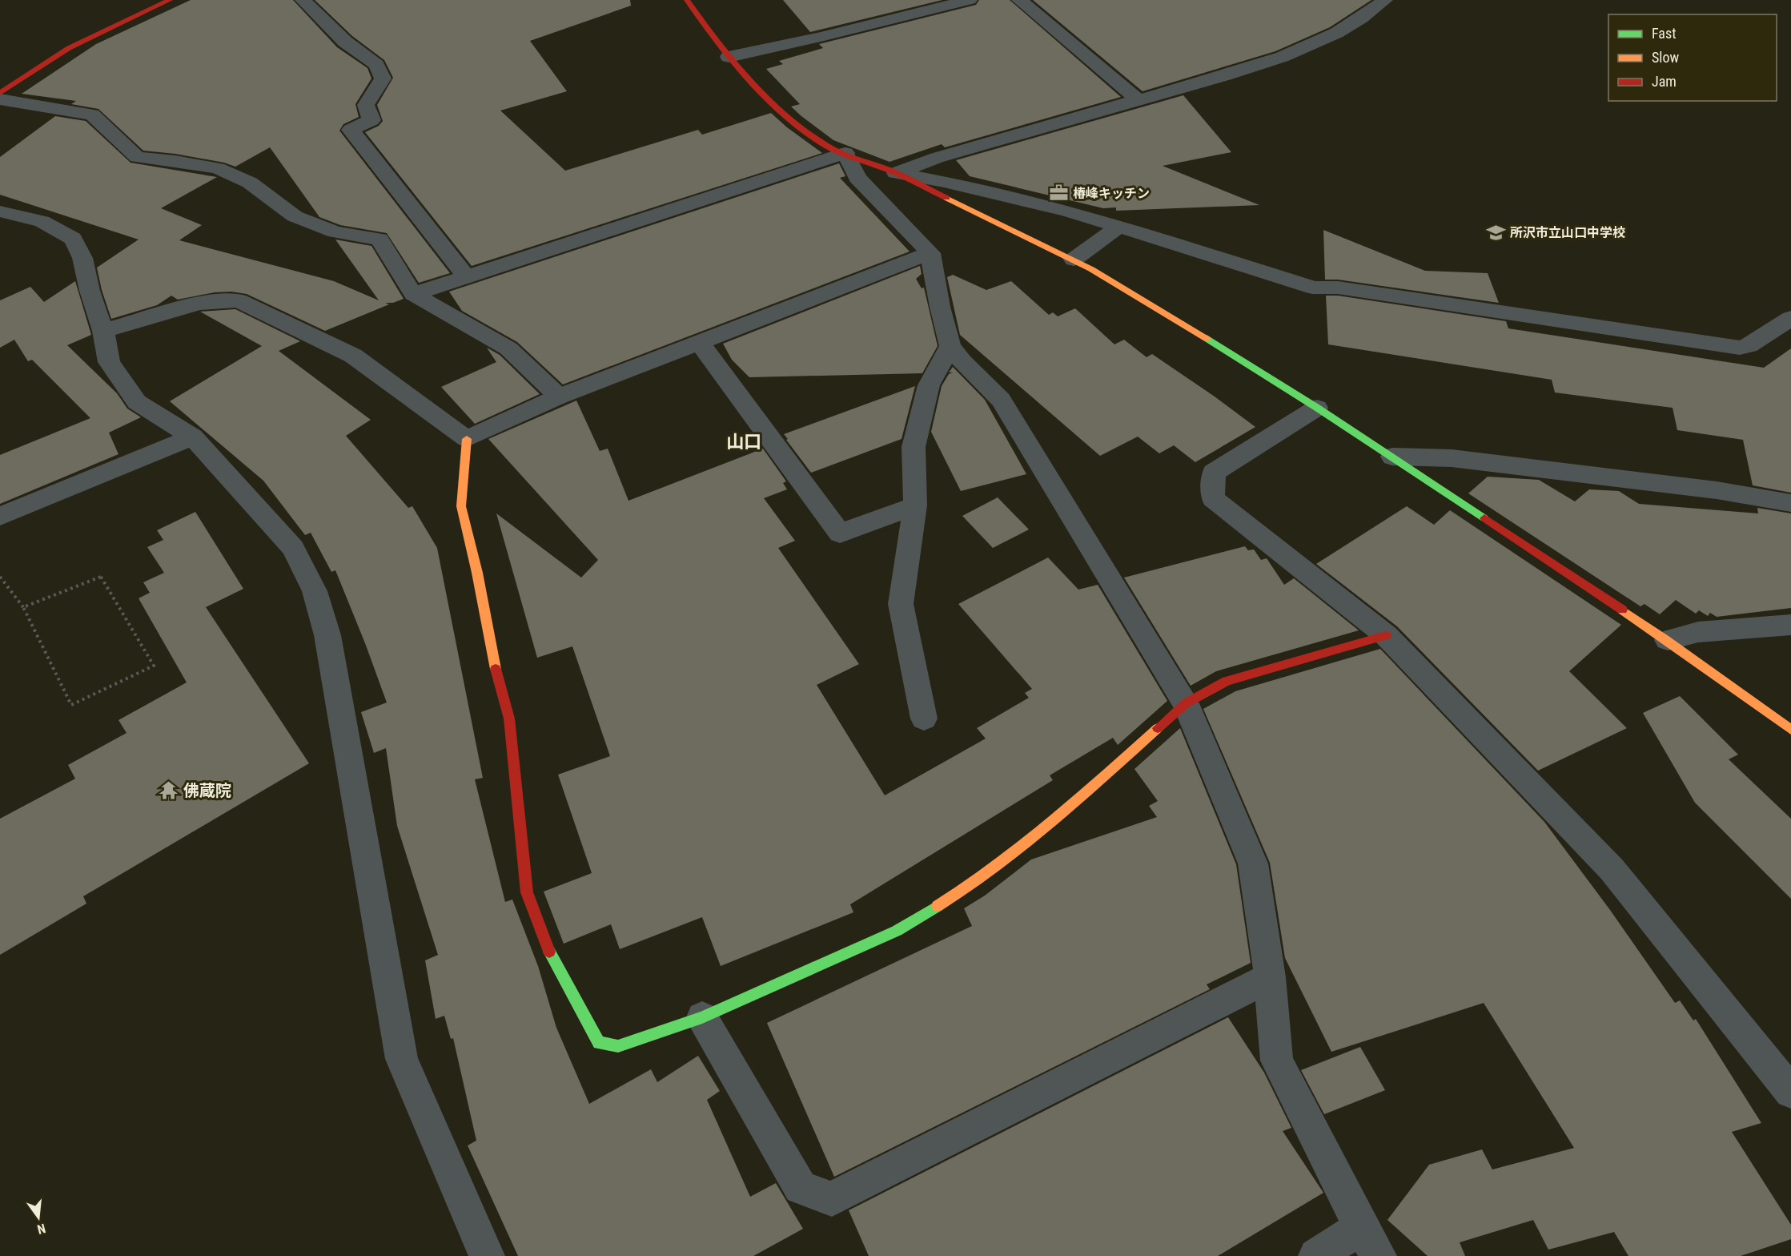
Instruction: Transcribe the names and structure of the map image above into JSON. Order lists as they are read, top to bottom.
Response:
{
  "districts": ["山口"],
  "places": {
    "office": ["椿峰キッチン"],
    "school or university": ["所沢市立山口中学校"],
    "temple": ["佛蔵院"]
  },
  "legend": ["Fast", "Slow", "Jam"],
  "north": "bottom"
}
